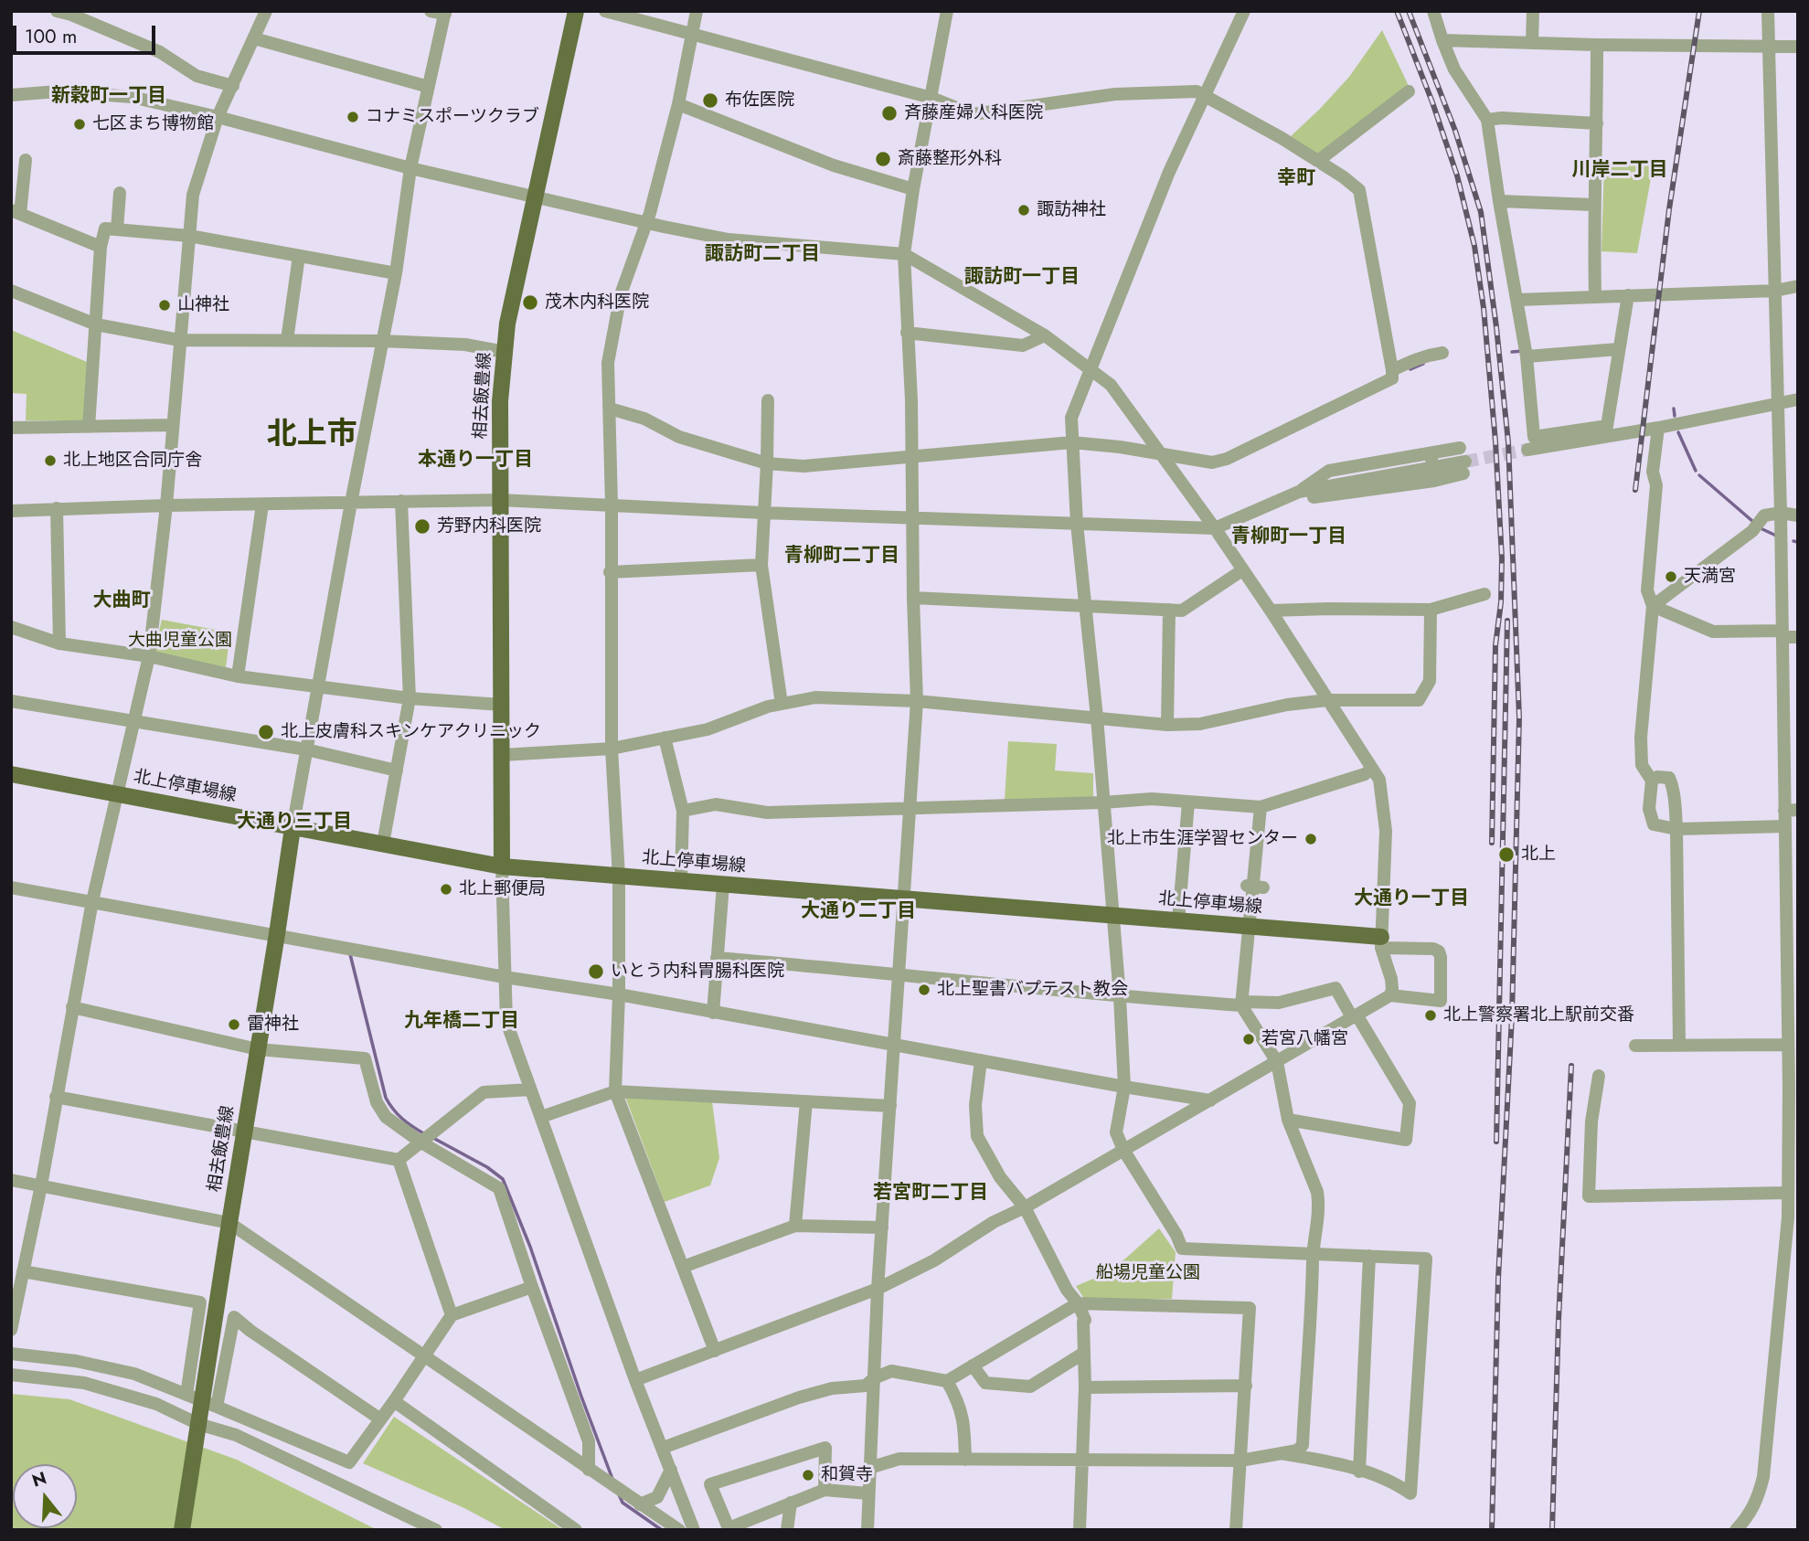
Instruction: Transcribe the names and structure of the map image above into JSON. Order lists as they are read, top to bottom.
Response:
{
  "streets": {
    "main road": ["相去飯豊線", "北上停車場線"]
  },
  "crossings": [
    ["相去飯豊線", "北上停車場線"]
  ],
  "districts": [
    "新穀町一丁目",
    "川岸二丁目",
    "幸町",
    "諏訪町二丁目",
    "諏訪町一丁目",
    "北上市",
    "本通り一丁目",
    "青柳町一丁目",
    "青柳町二丁目",
    "大曲町",
    "大通り三丁目",
    "大通り一丁目",
    "大通り二丁目",
    "九年橋二丁目",
    "若宮町二丁目"
  ],
  "parks": ["大曲児童公園", "船場児童公園"],
  "places": [
    "布佐医院",
    "斉藤産婦人科医院",
    "コナミスポーツクラブ",
    "七区まち博物館",
    "斎藤整形外科",
    "諏訪神社",
    "茂木内科医院",
    "山神社",
    "北上地区合同庁舎",
    "芳野内科医院",
    "天満宮",
    "北上皮膚科スキンケアクリニック",
    "北上市生涯学習センター",
    "北上",
    "北上郵便局",
    "いとう内科胃腸科医院",
    "北上聖書バプテスト教会",
    "北上警察署北上駅前交番",
    "雷神社",
    "若宮八幡宮",
    "和賀寺"
  ],
  "scale_bar": "100 m",
  "north": "top"
}
